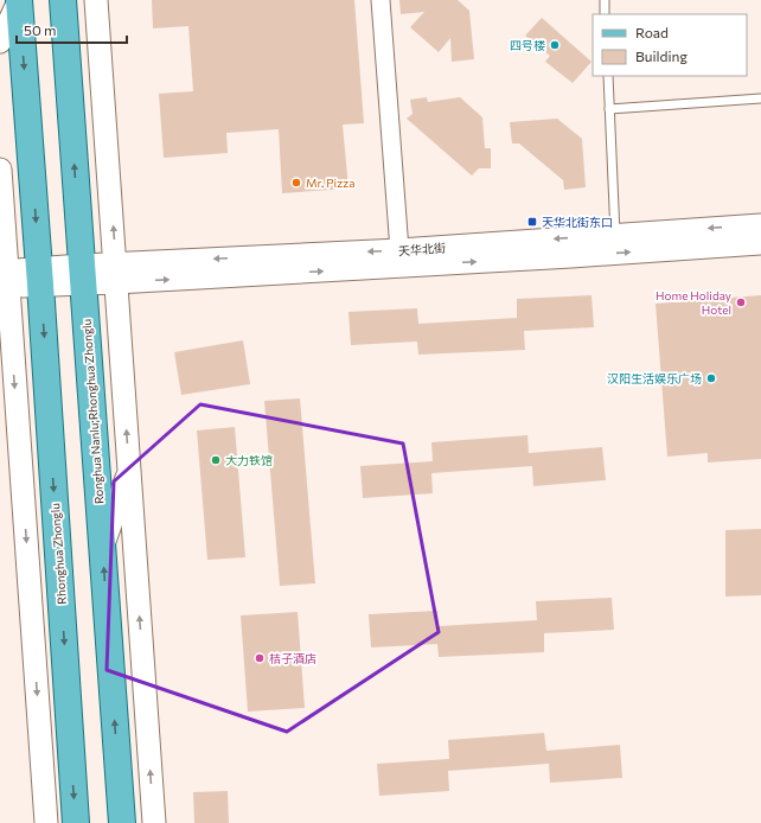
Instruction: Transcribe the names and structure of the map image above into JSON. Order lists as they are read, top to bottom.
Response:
{
  "streets": {
    "main road": ["Ronghua Nanlu;Rhonghua Zhonglu", "Rhonghua Zhonglu"],
    "street": ["天华北街"]
  },
  "crossings": [
    ["天华北街", "Ronghua Nanlu;Rhonghua Zhonglu"],
    ["天华北街", "Rhonghua Zhonglu"]
  ],
  "one_way": ["Rhonghua Zhonglu"],
  "places": {
    "other": [
      "四号楼",
      "Mr. Pizza",
      "Home Holiday Hotel",
      "汉阳生活娱乐广场",
      "大力铁馆",
      "桔子酒店"
    ],
    "transit": ["天华北街东口"]
  },
  "legend": ["Road", "Building"],
  "scale_bar": "50 m"
}
